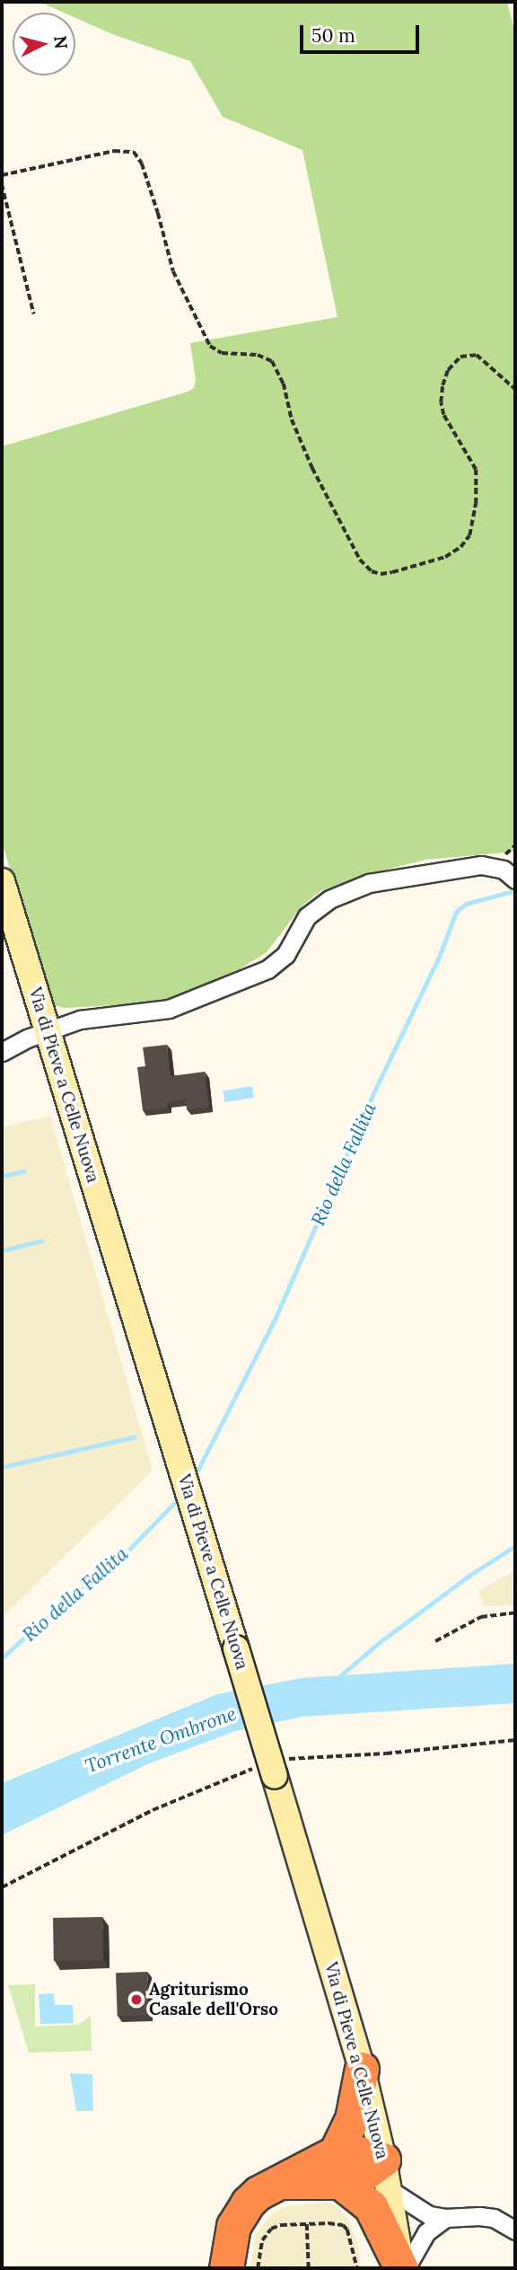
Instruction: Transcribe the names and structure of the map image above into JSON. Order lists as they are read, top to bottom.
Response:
{
  "streets": {
    "main road": ["Via di Pieve a Celle Nuova"]
  },
  "water": ["Rio della Fallita", "Torrente Ombrone"],
  "places": ["Agriturismo Casale dell'Orso"],
  "scale_bar": "50 m",
  "north": "right"
}
